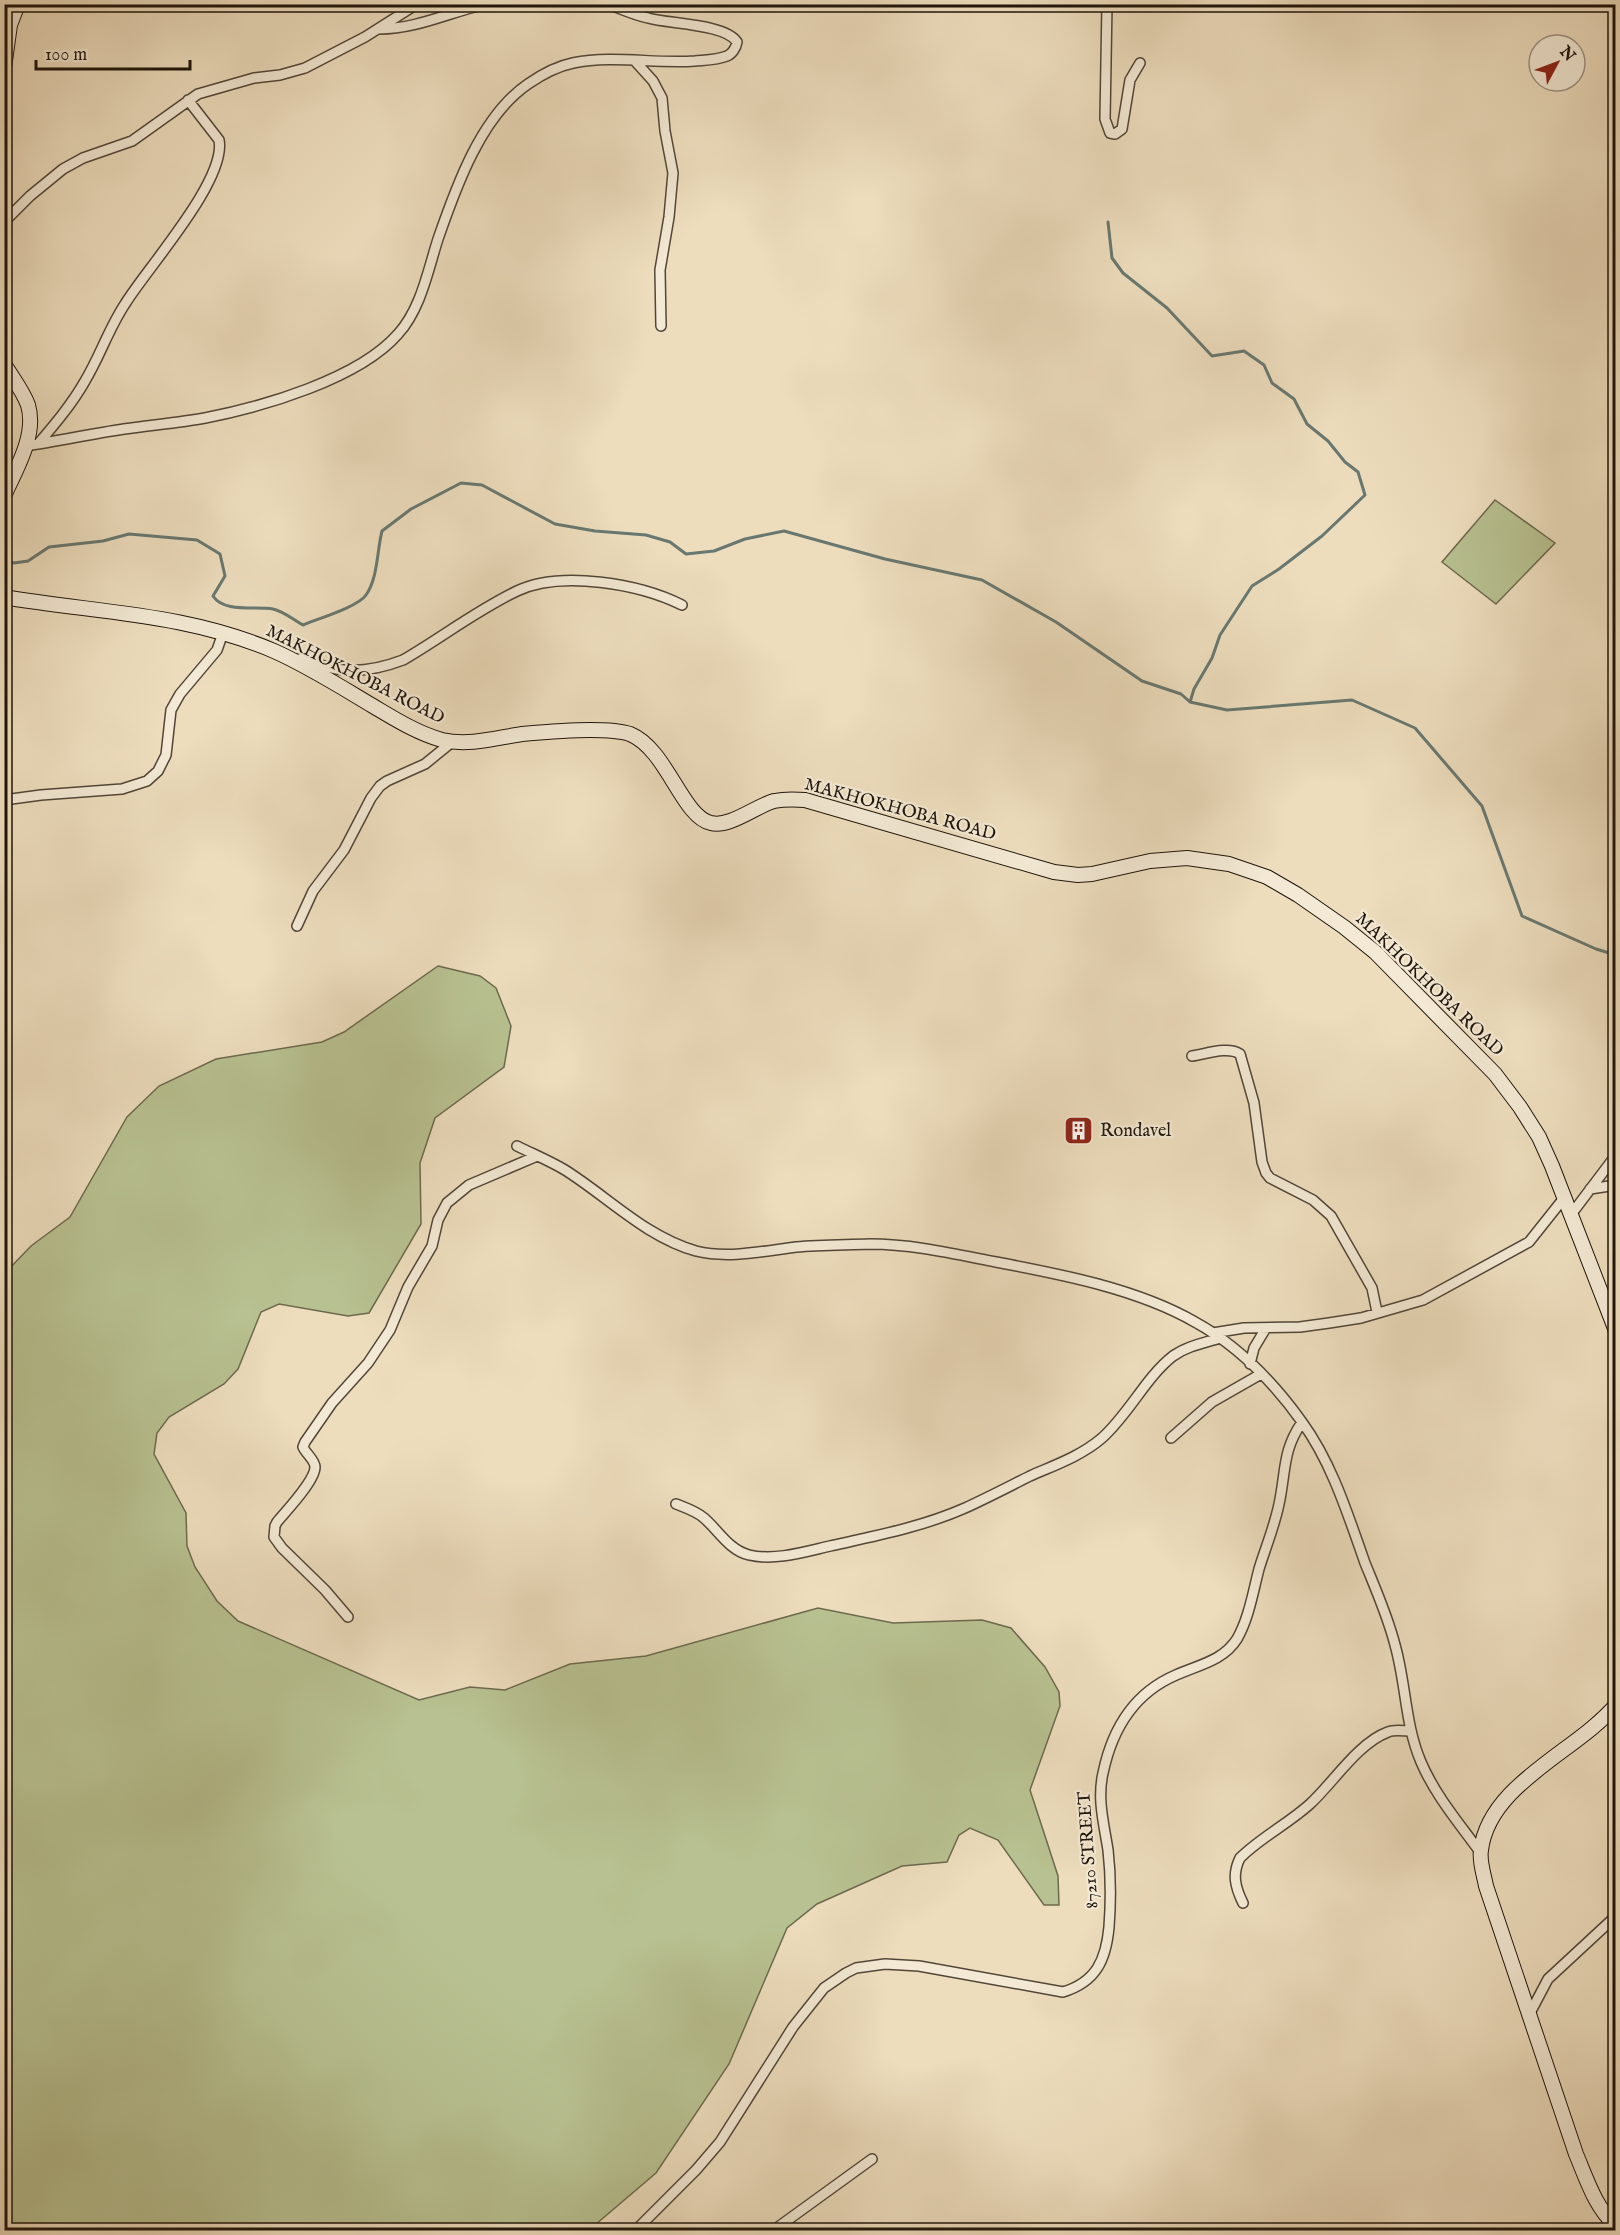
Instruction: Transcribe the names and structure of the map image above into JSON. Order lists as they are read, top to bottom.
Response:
{
  "streets": {
    "street": ["MAKHOKHOBA ROAD", "87210 STREET"]
  },
  "places": {
    "building": ["Rondavel"]
  },
  "scale_bar": "100 m",
  "north": "top right"
}
